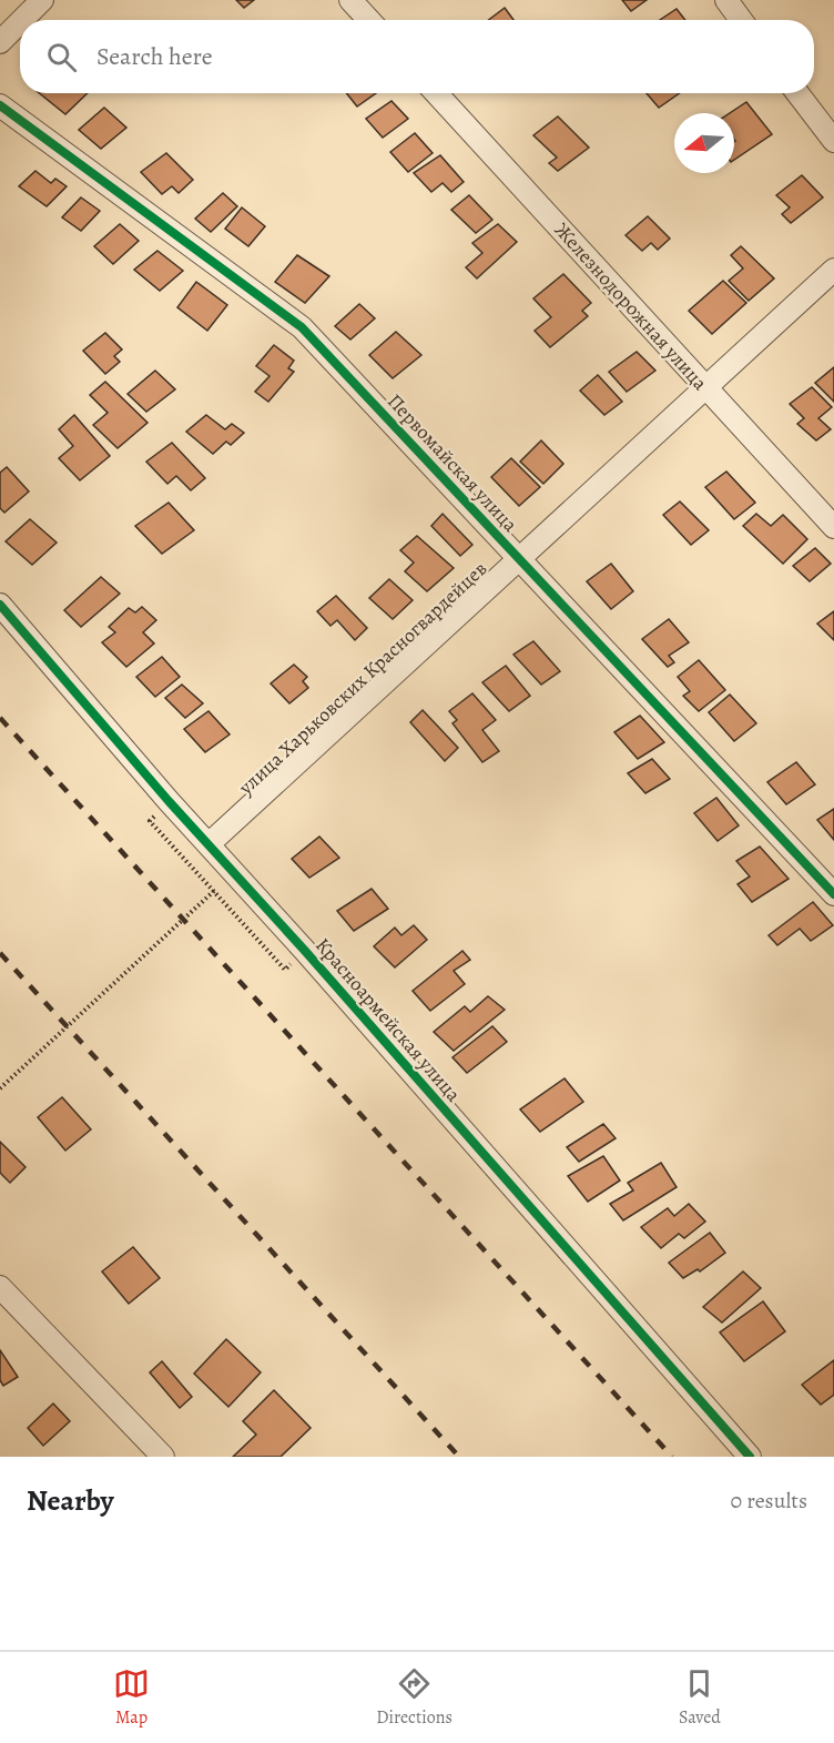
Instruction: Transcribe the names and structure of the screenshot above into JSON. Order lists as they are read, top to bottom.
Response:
{
  "streets": {
    "street": [
      "Железнодорожная улица",
      "Первомайская улица",
      "улица Харьковских Красногвардейцев",
      "Красноармейская улица"
    ]
  },
  "crossings": [
    ["Железнодорожная улица", "улица Харьковских Красногвардейцев"],
    ["Первомайская улица", "улица Харьковских Красногвардейцев"],
    ["улица Харьковских Красногвардейцев", "Красноармейская улица"]
  ],
  "north": "left",
  "page": {
    "search": "Search here",
    "heading": ["Nearby", "0 results"],
    "nav": ["Map", "Directions", "Saved"]
  }
}
